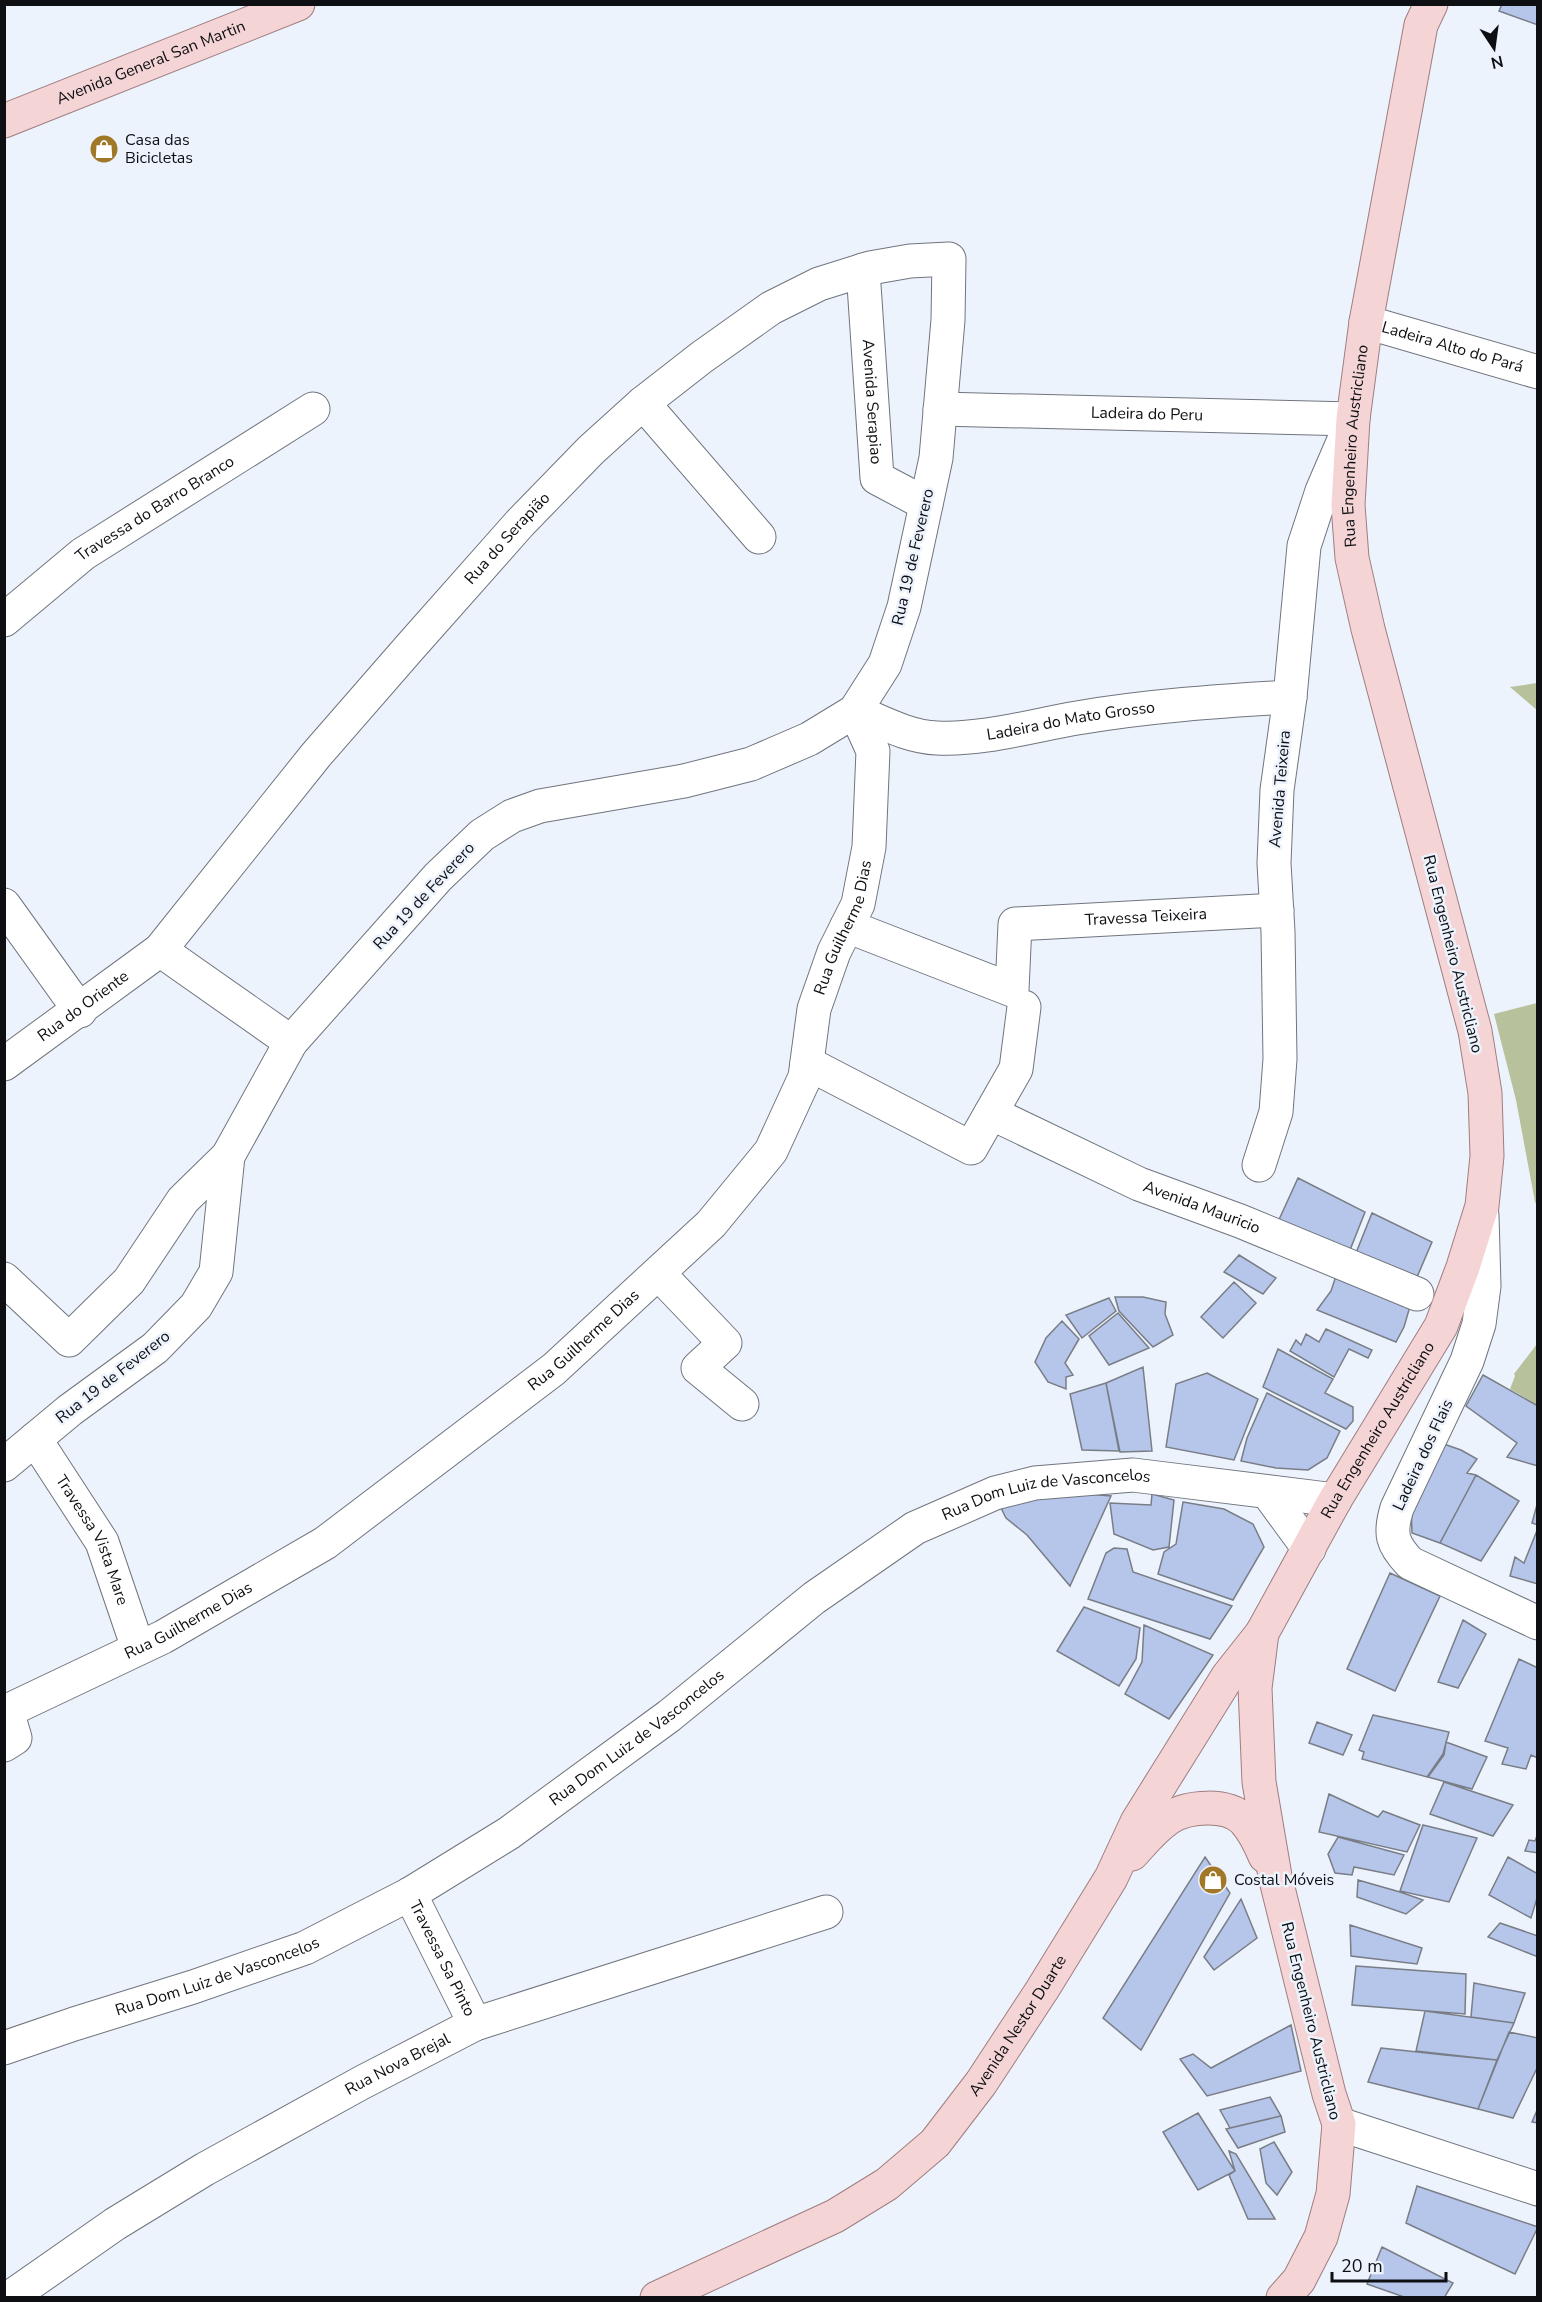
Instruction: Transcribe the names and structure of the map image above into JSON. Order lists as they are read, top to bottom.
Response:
{
  "streets": {
    "main road": ["Avenida General San Martin", "Rua Engenheiro Austricliano", "Avenida Nestor Duarte"],
    "street": [
      "Ladeira Alto do Pará",
      "Avenida Serapiao",
      "Ladeira do Peru",
      "Travessa do Barro Branco",
      "Rua do Serapião",
      "Rua 19 de Feverero",
      "Ladeira do Mato Grosso",
      "Avenida Teixeira",
      "Travessa Teixeira",
      "Rua Guilherme Dias",
      "Rua do Oriente",
      "Avenida Mauricio",
      "Ladeira dos Flais",
      "Rua Dom Luiz de Vasconcelos",
      "Travessa Vista Mare",
      "Travessa Sa Pinto",
      "Rua Nova Brejal"
    ]
  },
  "crossings": [
    ["Ladeira Alto do Pará", "Rua Engenheiro Austricliano"],
    ["Avenida Serapiao", "Rua do Serapião"],
    ["Avenida Serapiao", "Rua 19 de Feverero"],
    ["Ladeira do Peru", "Rua Engenheiro Austricliano"],
    ["Ladeira do Peru", "Rua 19 de Feverero"],
    ["Ladeira do Peru", "Avenida Teixeira"],
    ["Rua Engenheiro Austricliano", "Avenida Teixeira"],
    ["Rua Engenheiro Austricliano", "Ladeira dos Flais"],
    ["Rua Engenheiro Austricliano", "Rua Dom Luiz de Vasconcelos"],
    ["Rua Engenheiro Austricliano", "Avenida Nestor Duarte"],
    ["Rua do Serapião", "Rua 19 de Feverero"],
    ["Rua do Serapião", "Rua do Oriente"],
    ["Rua 19 de Feverero", "Ladeira do Mato Grosso"],
    ["Rua 19 de Feverero", "Rua Guilherme Dias"],
    ["Rua 19 de Feverero", "Travessa Vista Mare"],
    ["Ladeira do Mato Grosso", "Avenida Teixeira"],
    ["Ladeira do Mato Grosso", "Rua Guilherme Dias"],
    ["Avenida Teixeira", "Travessa Teixeira"],
    ["Travessa Teixeira", "Rua Guilherme Dias"],
    ["Rua Guilherme Dias", "Travessa Vista Mare"],
    ["Rua Dom Luiz de Vasconcelos", "Travessa Sa Pinto"],
    ["Travessa Sa Pinto", "Rua Nova Brejal"]
  ],
  "places": {
    "shop": ["Casa das Bicicletas", "Costal Móveis"]
  },
  "scale_bar": "20 m",
  "north": "bottom"
}
